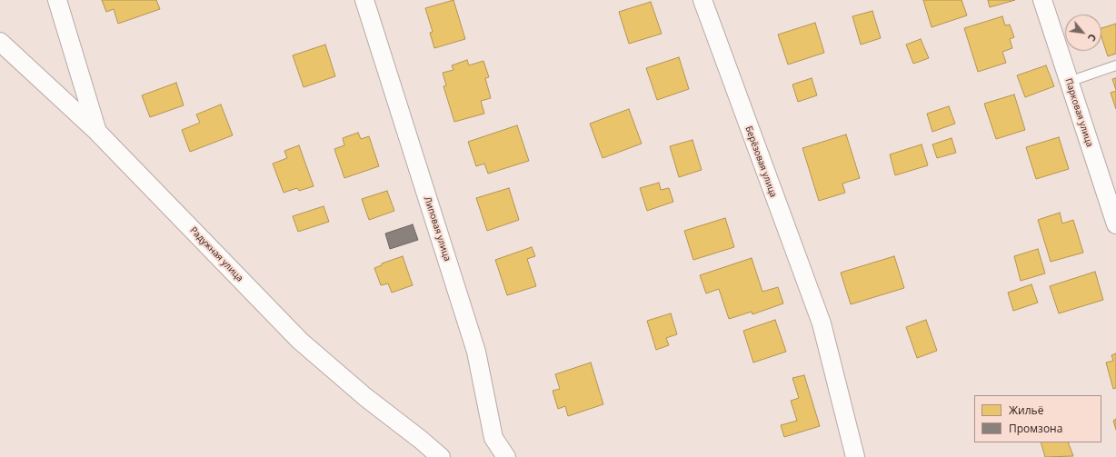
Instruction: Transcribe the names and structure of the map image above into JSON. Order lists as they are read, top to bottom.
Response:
{
  "streets": {
    "street": [
      "Парковая улица",
      "Берёзовая улица",
      "Липовая улица",
      "Радужная улица"
    ]
  },
  "legend": ["Жильё", "Промзона"],
  "north": "bottom right"
}
